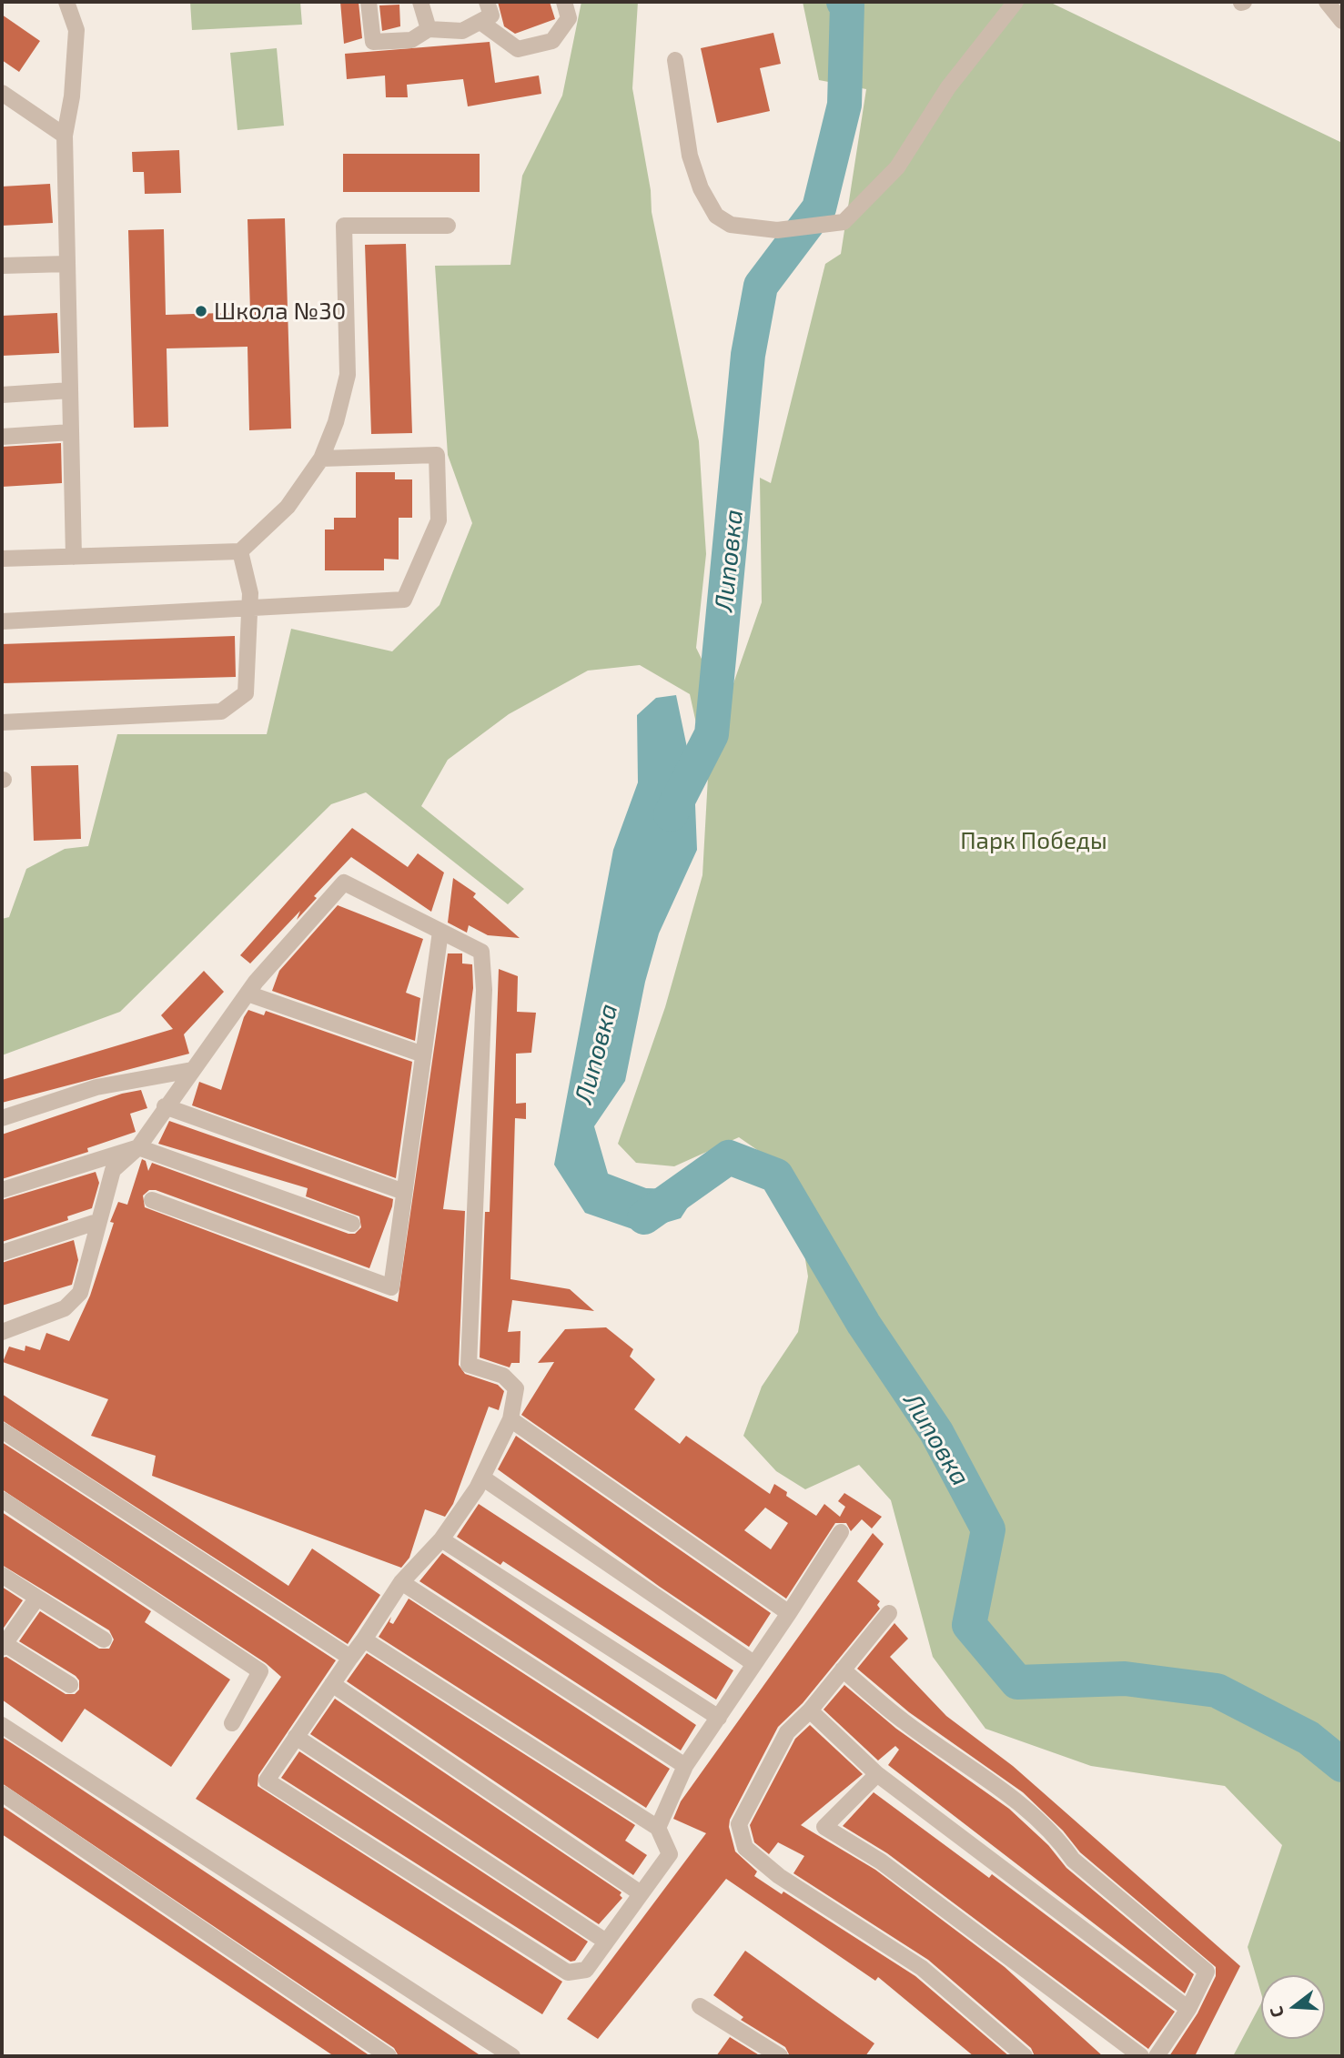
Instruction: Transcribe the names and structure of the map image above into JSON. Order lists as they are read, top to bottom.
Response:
{
  "water": ["Липовка"],
  "parks": ["Парк Победы"],
  "places": ["Школа №30"],
  "north": "left"
}
